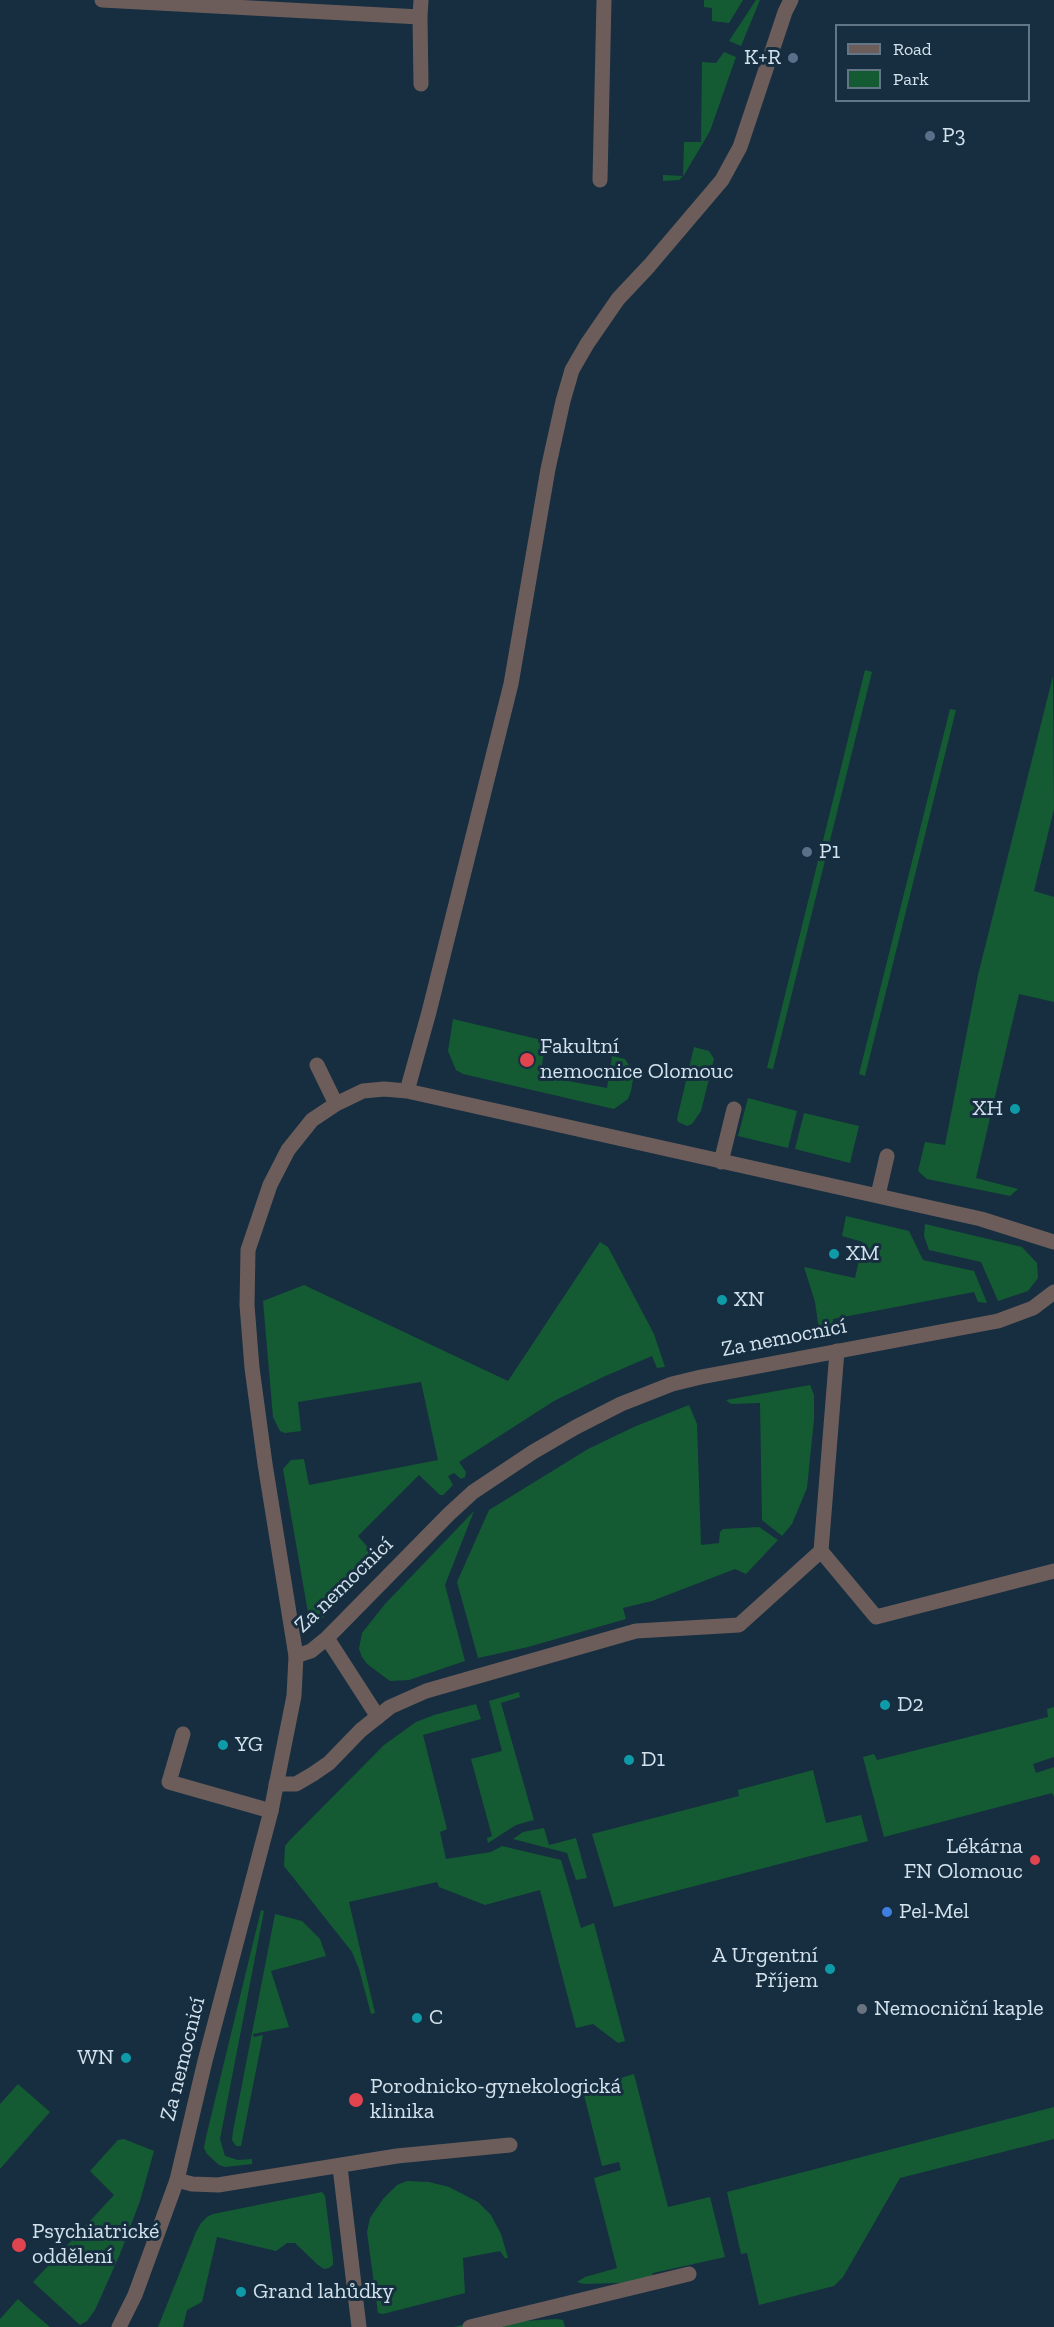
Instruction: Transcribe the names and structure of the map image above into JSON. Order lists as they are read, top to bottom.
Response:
{
  "streets": {
    "street": ["Za nemocnicí"]
  },
  "places": [
    "K+R",
    "P3",
    "P1",
    "Fakultní nemocnice Olomouc",
    "XH",
    "XM",
    "XN",
    "D2",
    "YG",
    "D1",
    "Lékárna FN Olomouc",
    "Pel-Mel",
    "A Urgentní Příjem",
    "Nemocniční kaple",
    "C",
    "WN",
    "Porodnicko-gynekologická klinika",
    "Psychiatrické oddělení",
    "Grand lahůdky"
  ],
  "legend": ["Road", "Park"]
}
